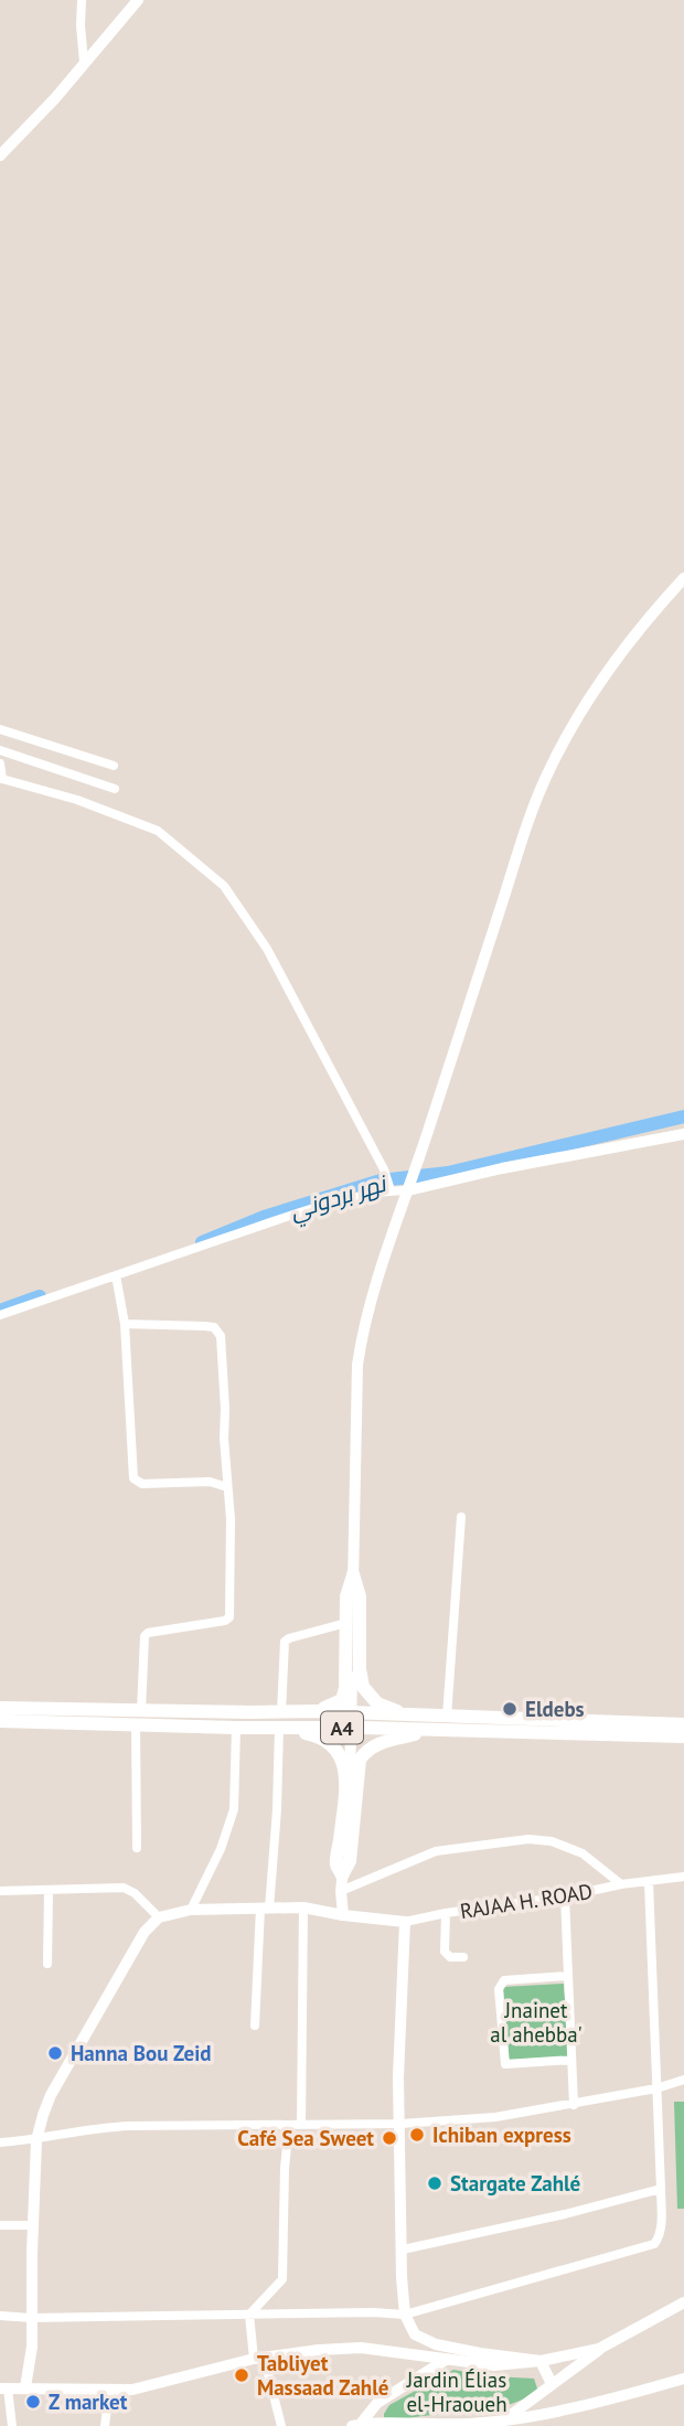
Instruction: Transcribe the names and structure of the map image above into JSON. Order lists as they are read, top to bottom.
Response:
{
  "streets": {
    "highway": ["A4"],
    "street": ["RAJAA H. ROAD"]
  },
  "water": ["نهر بردوني"],
  "parks": ["Jnainet al ahebba'", "Jardin Élias el-Hraoueh"],
  "places": [
    "Eldebs",
    "Hanna Bou Zeid",
    "Ichiban express",
    "Café Sea Sweet",
    "Stargate Zahlé",
    "Tabliyet Massaad Zahlé",
    "Z market"
  ]
}
